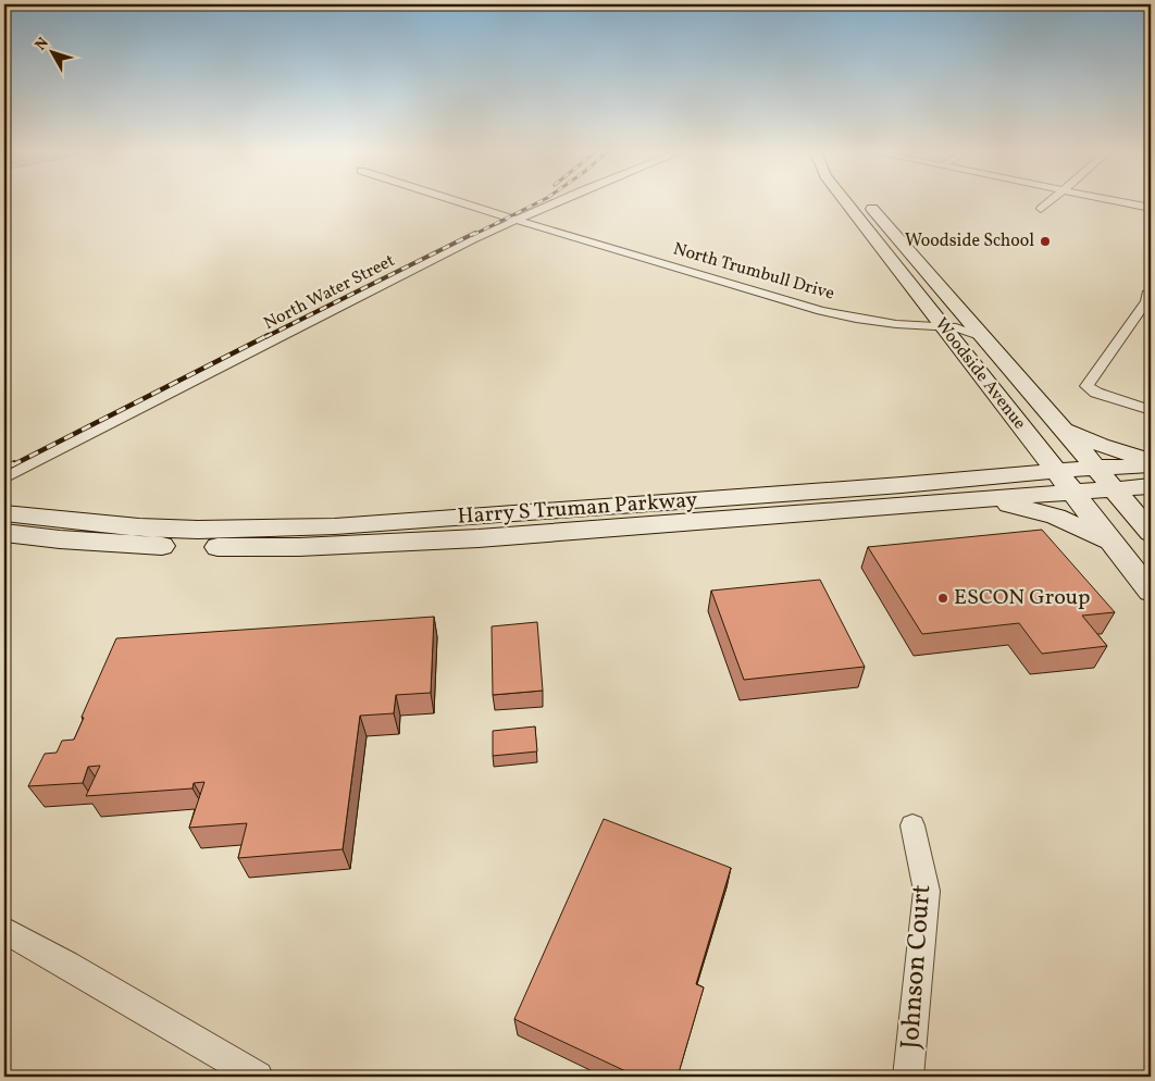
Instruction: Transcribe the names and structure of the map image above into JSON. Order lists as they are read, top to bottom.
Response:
{
  "streets": {
    "main road": ["Woodside Avenue", "Harry S Truman Parkway"],
    "street": ["North Trumbull Drive", "North Water Street", "Johnson Court"]
  },
  "crossings": [
    ["North Trumbull Drive", "North Water Street"],
    ["North Trumbull Drive", "Woodside Avenue"],
    ["Woodside Avenue", "Harry S Truman Parkway"]
  ],
  "places": ["Woodside School", "ESCON Group"],
  "north": "top left"
}
